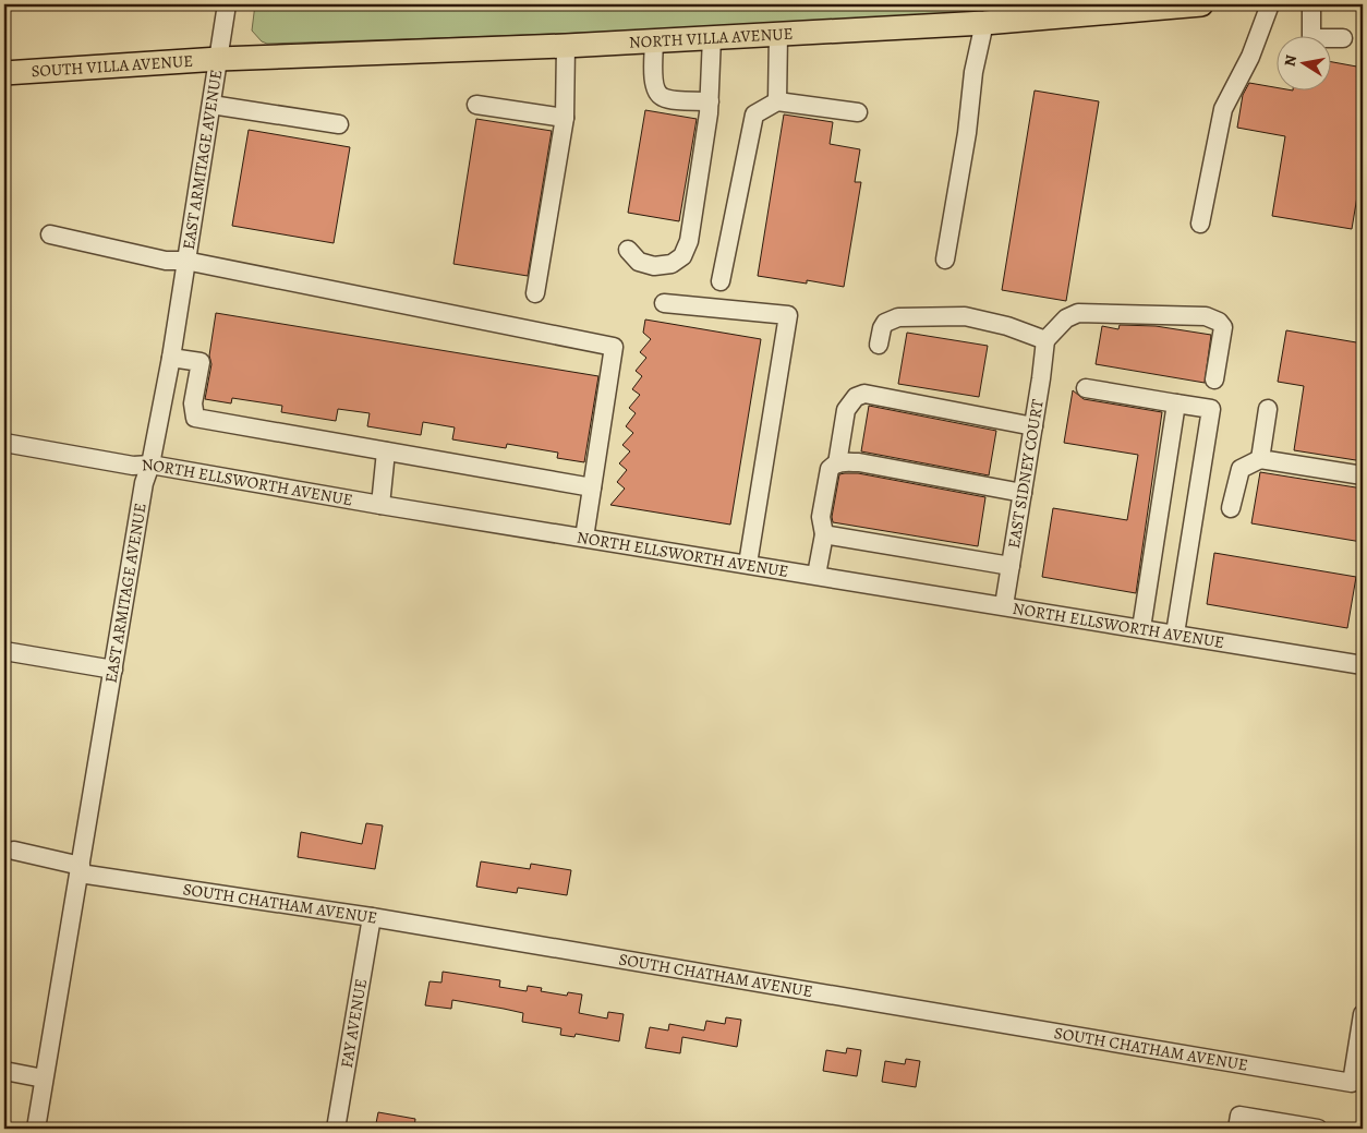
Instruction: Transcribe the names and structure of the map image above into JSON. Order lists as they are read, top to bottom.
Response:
{
  "streets": {
    "main road": ["NORTH VILLA AVENUE", "SOUTH VILLA AVENUE"],
    "street": [
      "EAST ARMITAGE AVENUE",
      "EAST SIDNEY COURT",
      "NORTH ELLSWORTH AVENUE",
      "SOUTH CHATHAM AVENUE",
      "FAY AVENUE"
    ]
  },
  "crossings": [
    ["NORTH VILLA AVENUE", "SOUTH VILLA AVENUE"],
    ["NORTH VILLA AVENUE", "EAST ARMITAGE AVENUE"],
    ["SOUTH VILLA AVENUE", "EAST ARMITAGE AVENUE"],
    ["EAST ARMITAGE AVENUE", "NORTH ELLSWORTH AVENUE"],
    ["EAST ARMITAGE AVENUE", "SOUTH CHATHAM AVENUE"],
    ["EAST SIDNEY COURT", "NORTH ELLSWORTH AVENUE"],
    ["SOUTH CHATHAM AVENUE", "FAY AVENUE"]
  ],
  "north": "left"
}
